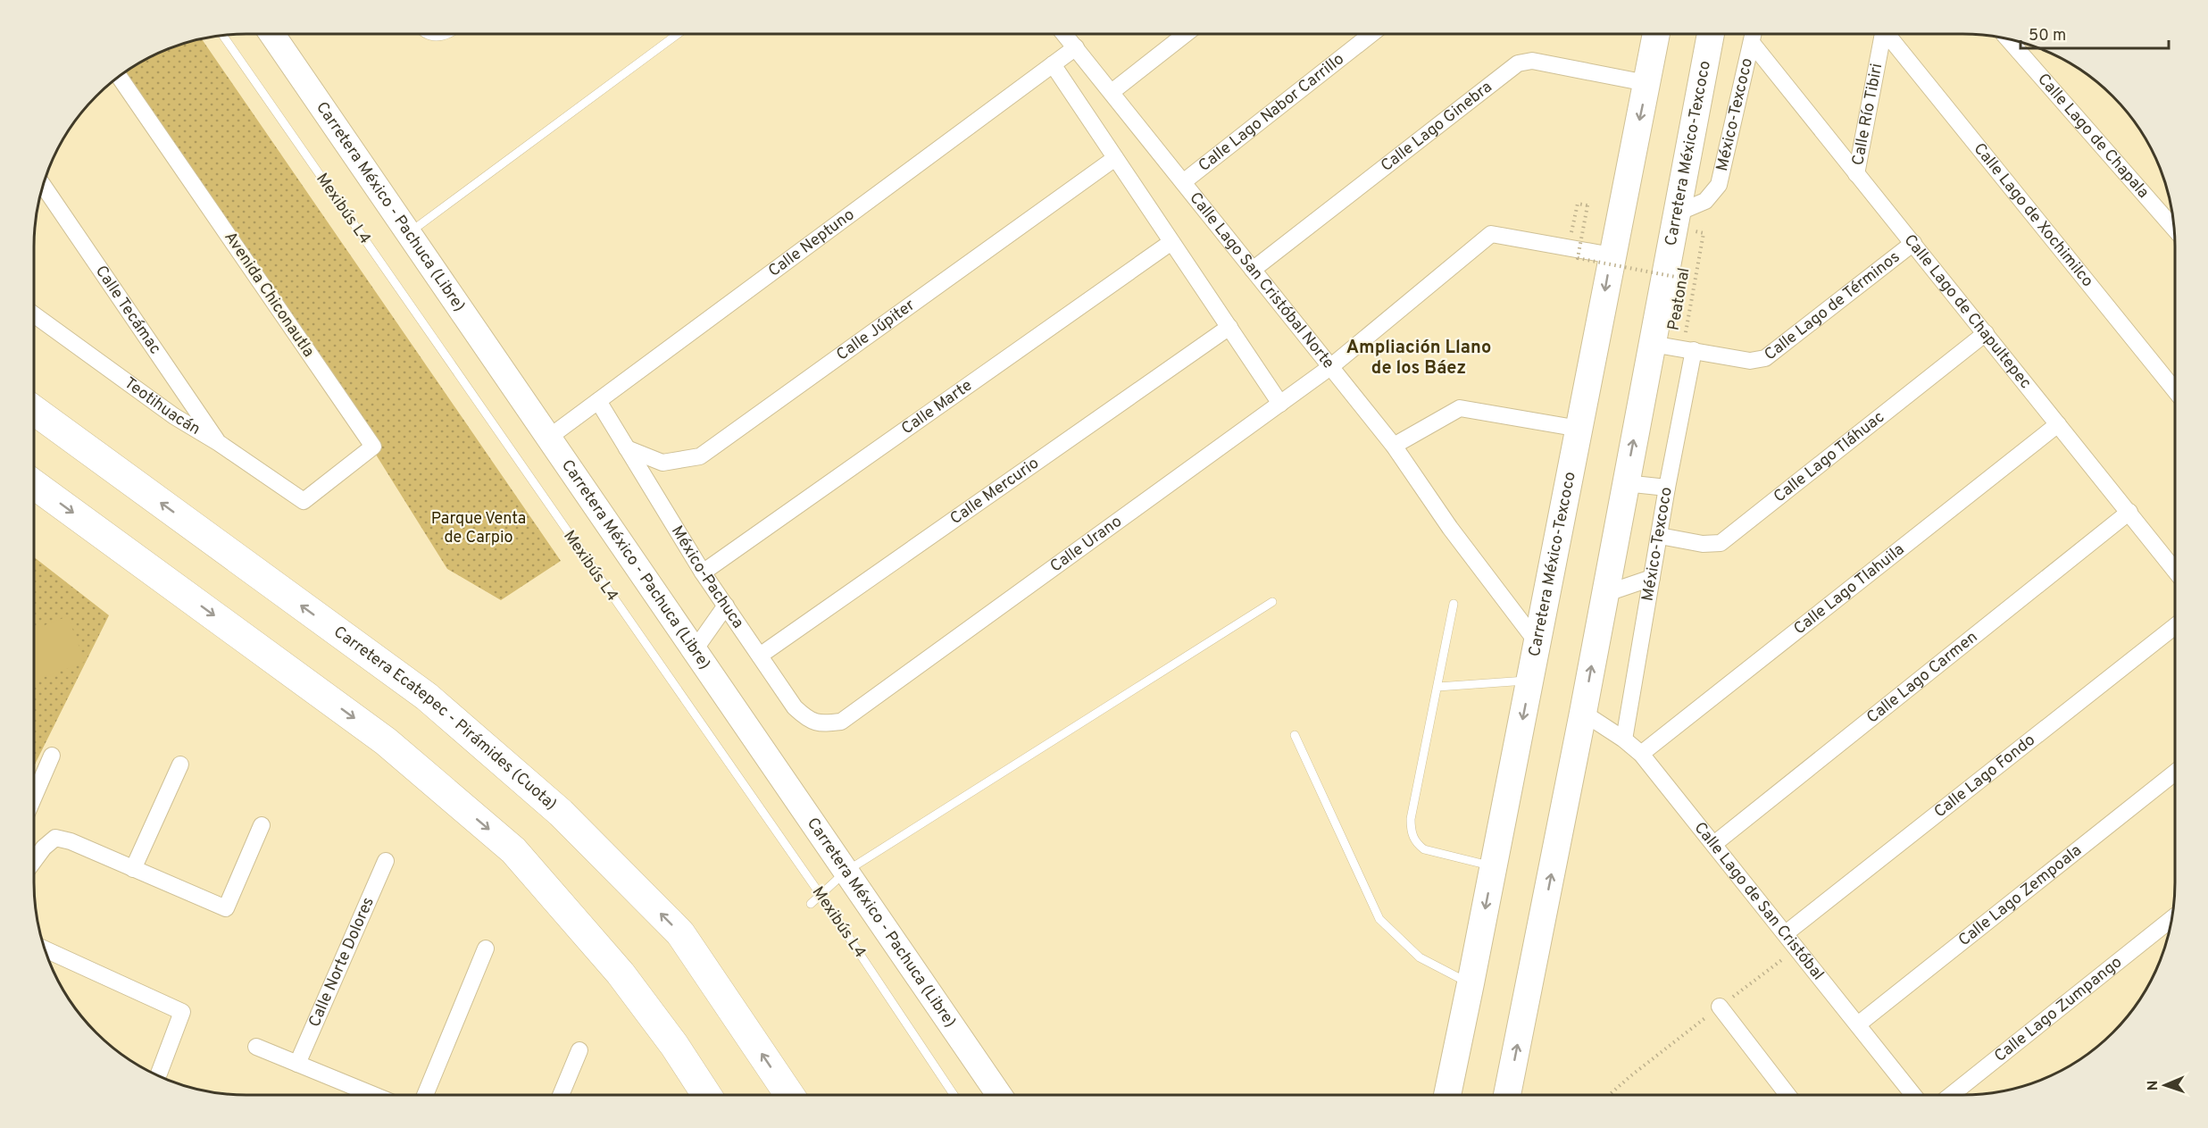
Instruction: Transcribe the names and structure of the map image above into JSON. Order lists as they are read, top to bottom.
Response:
{
  "streets": {
    "highway": ["Carretera México-Texcoco", "Carretera Ecatepec - Pirámides (Cuota)"],
    "main road": ["Carretera México - Pachuca (Libre)"],
    "street": [
      "Calle Lago Nabor Carrillo",
      "México-Texcoco",
      "Calle Río Tibiri",
      "Calle Lago Ginebra",
      "Calle Lago de Chapala",
      "Calle Lago de Xochimilco",
      "Calle Neptuno",
      "Calle Lago San Cristóbal Norte",
      "Avenida Chiconautla",
      "Calle Lago de Términos",
      "Calle Tecámac",
      "Calle Lago de Chapultepec",
      "Calle Júpiter",
      "Teotihuacán",
      "Calle Marte",
      "Calle Lago Tláhuac",
      "Calle Mercurio",
      "Calle Urano",
      "México-Pachuca",
      "Calle Lago Tlahuila",
      "Calle Lago Carmen",
      "Calle Lago Fondo",
      "Calle Lago Zempoala",
      "Calle Lago de San Cristóbal",
      "Calle Norte Dolores",
      "Calle Lago Zumpango"
    ],
    "lane": ["Mexibús L4"],
    "path": ["Peatonal"]
  },
  "crossings": [
    ["Calle Lago Nabor Carrillo", "Calle Lago San Cristóbal Norte"],
    ["México-Texcoco", "Carretera México-Texcoco"],
    ["México-Texcoco", "Peatonal"],
    ["México-Texcoco", "Calle Lago de Términos"],
    ["México-Texcoco", "Calle Lago de Chapultepec"],
    ["México-Texcoco", "Calle Lago Tláhuac"],
    ["México-Texcoco", "Calle Lago de San Cristóbal"],
    ["Calle Río Tibiri", "Calle Lago de Chapultepec"],
    ["Calle Lago Ginebra", "Carretera México-Texcoco"],
    ["Calle Lago Ginebra", "Calle Lago San Cristóbal Norte"],
    ["Carretera México-Texcoco", "Calle Lago San Cristóbal Norte"],
    ["Carretera México-Texcoco", "Peatonal"],
    ["Carretera México-Texcoco", "Calle Lago de Términos"],
    ["Carretera México-Texcoco", "Calle Urano"],
    ["Carretera México-Texcoco", "Calle Lago de San Cristóbal"],
    ["Carretera México - Pachuca (Libre)", "Calle Neptuno"],
    ["Calle Neptuno", "Calle Lago San Cristóbal Norte"],
    ["Calle Neptuno", "México-Pachuca"],
    ["Calle Lago San Cristóbal Norte", "Calle Urano"],
    ["Avenida Chiconautla", "Teotihuacán"],
    ["Peatonal", "Calle Lago de Términos"],
    ["Peatonal", "Calle Urano"],
    ["Calle Lago de Términos", "Calle Lago de Chapultepec"],
    ["Calle Tecámac", "Teotihuacán"],
    ["Calle Lago de Chapultepec", "Calle Lago Tláhuac"],
    ["Calle Lago de Chapultepec", "Calle Lago Tlahuila"],
    ["Calle Lago de Chapultepec", "Calle Lago Carmen"],
    ["Calle Júpiter", "México-Pachuca"],
    ["Calle Marte", "México-Pachuca"],
    ["Calle Mercurio", "México-Pachuca"],
    ["Calle Urano", "México-Pachuca"],
    ["Calle Lago Tlahuila", "Calle Lago de San Cristóbal"],
    ["Calle Lago Carmen", "Calle Lago de San Cristóbal"],
    ["Calle Lago Fondo", "Calle Lago de San Cristóbal"],
    ["Calle Lago Zempoala", "Calle Lago de San Cristóbal"]
  ],
  "districts": ["Ampliación Llano de los Báez"],
  "parks": ["Parque Venta de Carpio"],
  "scale_bar": "50 m",
  "north": "left"
}
